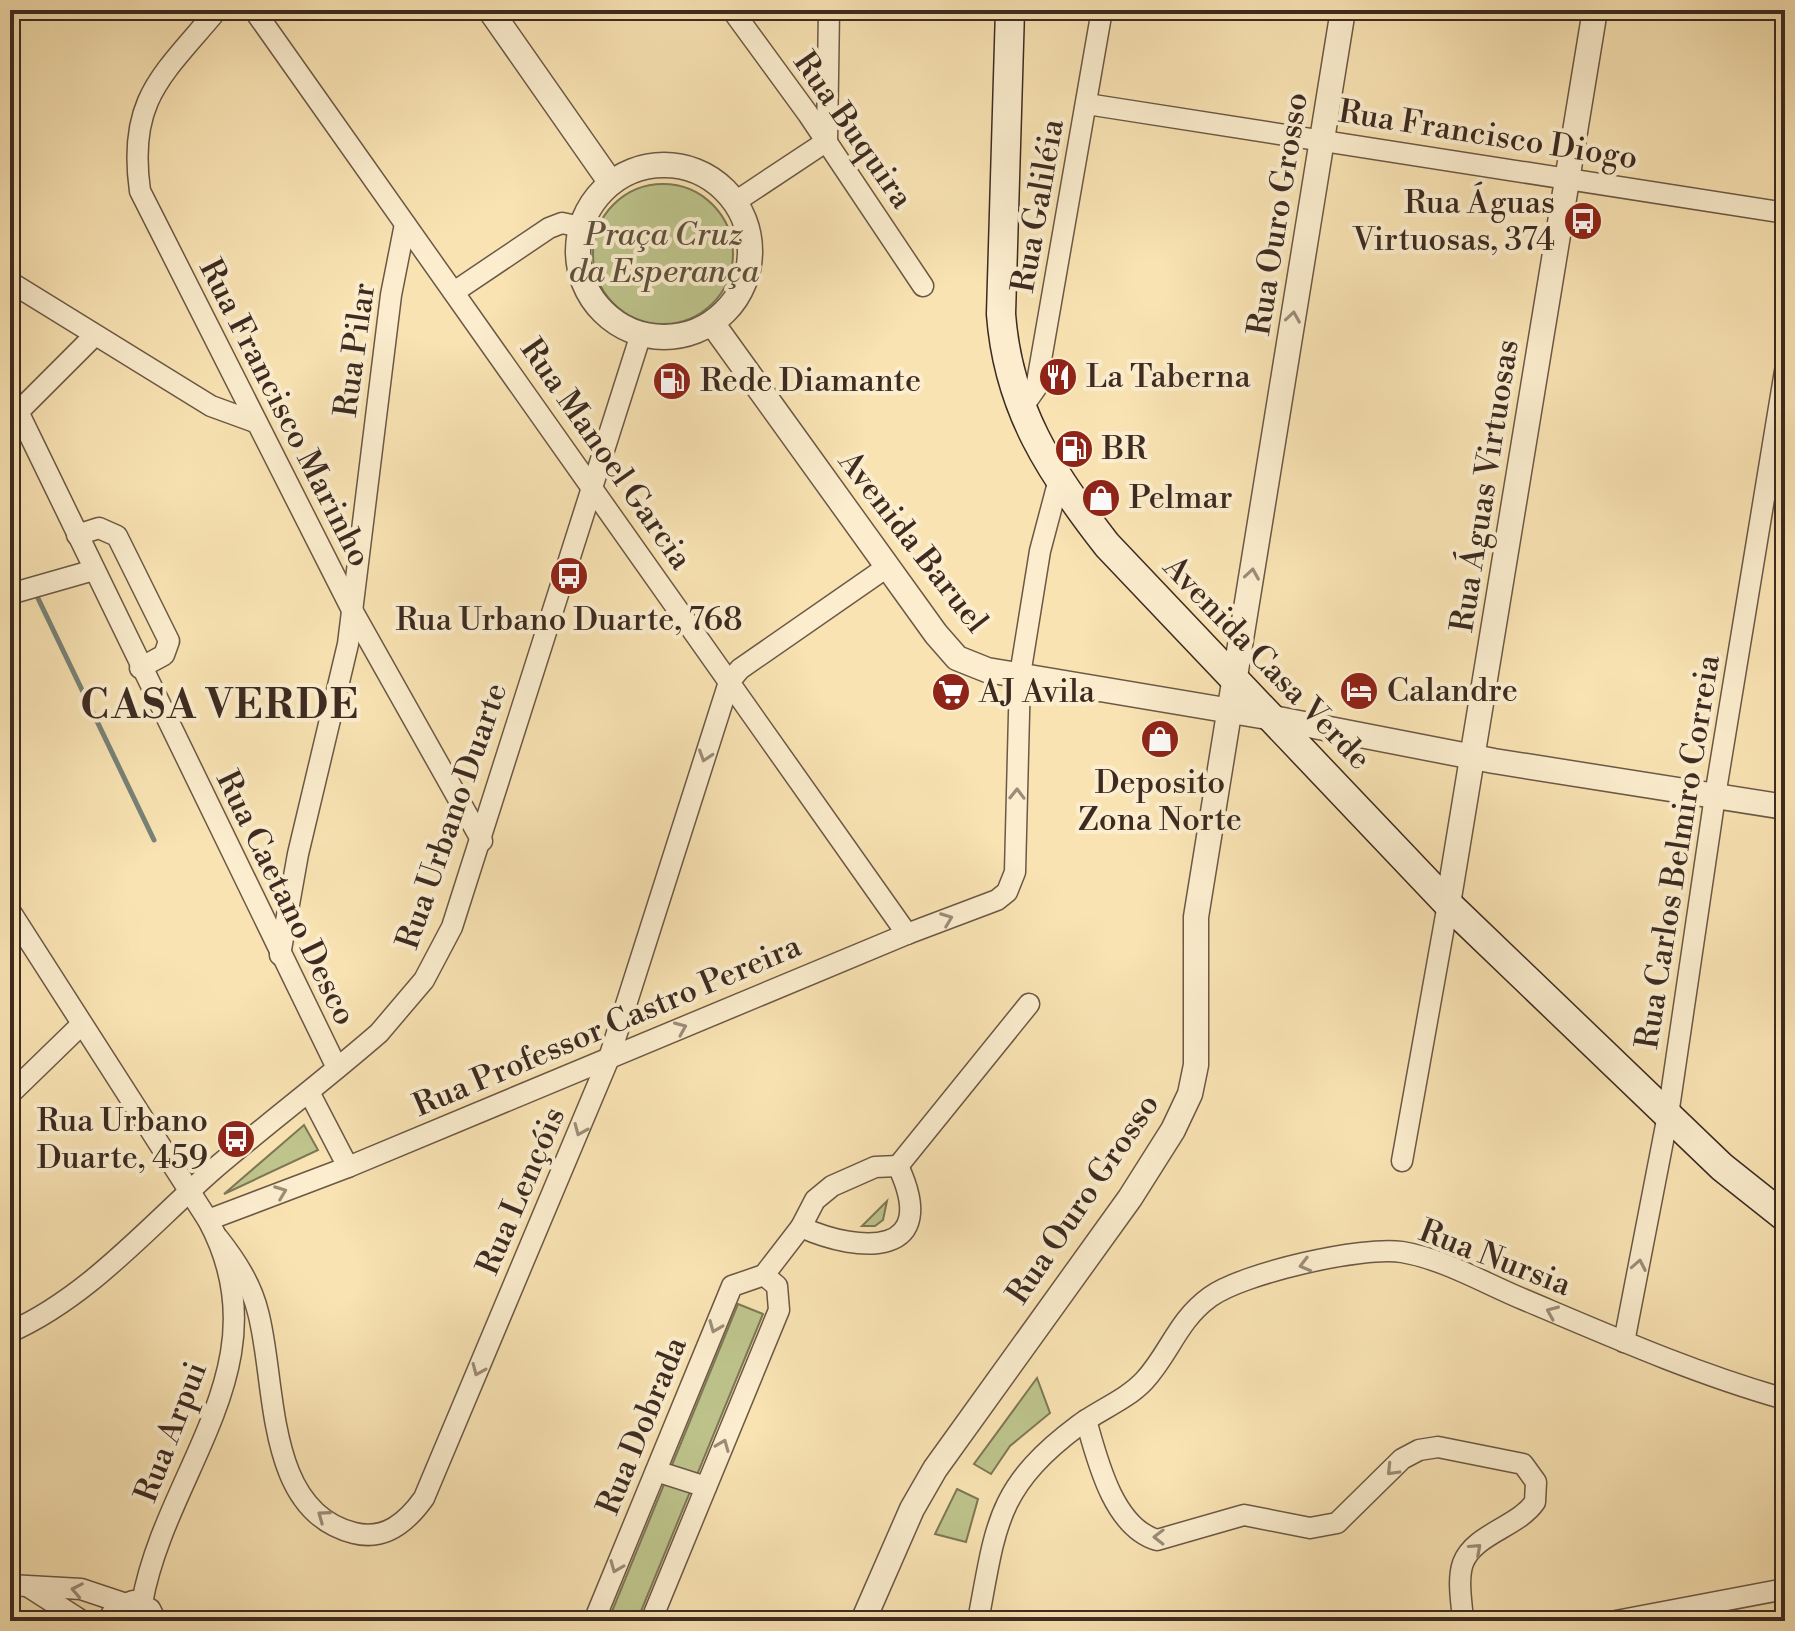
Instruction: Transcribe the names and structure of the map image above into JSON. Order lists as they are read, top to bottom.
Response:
{
  "streets": {
    "main road": ["Avenida Casa Verde"],
    "street": [
      "Rua Buquira",
      "Rua Francisco Diogo",
      "Rua Galiléia",
      "Rua Ouro Grosso",
      "Rua Pilar",
      "Rua Francisco Marinho",
      "Rua Manoel Garcia",
      "Rua Águas Virtuosas",
      "Avenida Baruel",
      "Rua Urbano Duarte",
      "Rua Carlos Belmiro Correia",
      "Rua Caetano Desco",
      "Rua Professor Castro Pereira",
      "Rua Lençóis",
      "Rua Nursia",
      "Rua Dobrada",
      "Rua Arpui"
    ]
  },
  "crossings": [
    ["Rua Francisco Diogo", "Rua Galiléia"],
    ["Rua Francisco Diogo", "Rua Ouro Grosso"],
    ["Rua Francisco Diogo", "Rua Águas Virtuosas"],
    ["Rua Galiléia", "Avenida Casa Verde"],
    ["Rua Ouro Grosso", "Avenida Baruel"],
    ["Rua Ouro Grosso", "Avenida Casa Verde"],
    ["Rua Pilar", "Rua Francisco Marinho"],
    ["Rua Pilar", "Rua Manoel Garcia"],
    ["Rua Pilar", "Rua Caetano Desco"],
    ["Rua Francisco Marinho", "Rua Urbano Duarte"],
    ["Rua Manoel Garcia", "Rua Urbano Duarte"],
    ["Rua Manoel Garcia", "Rua Professor Castro Pereira"],
    ["Rua Manoel Garcia", "Rua Lençóis"],
    ["Rua Águas Virtuosas", "Avenida Baruel"],
    ["Rua Águas Virtuosas", "Avenida Casa Verde"],
    ["Avenida Baruel", "Avenida Casa Verde"],
    ["Avenida Baruel", "Rua Urbano Duarte"],
    ["Avenida Baruel", "Rua Carlos Belmiro Correia"],
    ["Avenida Baruel", "Rua Professor Castro Pereira"],
    ["Avenida Casa Verde", "Rua Carlos Belmiro Correia"],
    ["Rua Urbano Duarte", "Rua Caetano Desco"],
    ["Rua Urbano Duarte", "Rua Arpui"],
    ["Rua Carlos Belmiro Correia", "Rua Nursia"],
    ["Rua Professor Castro Pereira", "Rua Lençóis"],
    ["Rua Professor Castro Pereira", "Rua Arpui"],
    ["Rua Lençóis", "Rua Arpui"]
  ],
  "one_way": ["Rua Professor Castro Pereira", "Rua Nursia"],
  "districts": ["CASA VERDE"],
  "parks": ["Praça Cruz da Esperança"],
  "places": {
    "bus stop": ["Rua Águas Virtuosas, 374", "Rua Urbano Duarte, 768", "Rua Urbano Duarte, 459"],
    "restaurant": ["La Taberna"],
    "fuel station": ["Rede Diamante", "BR"],
    "shop": ["Pelmar", "Deposito Zona Norte"],
    "hotel": ["Calandre"],
    "supermarket": ["AJ Avila"]
  }
}
